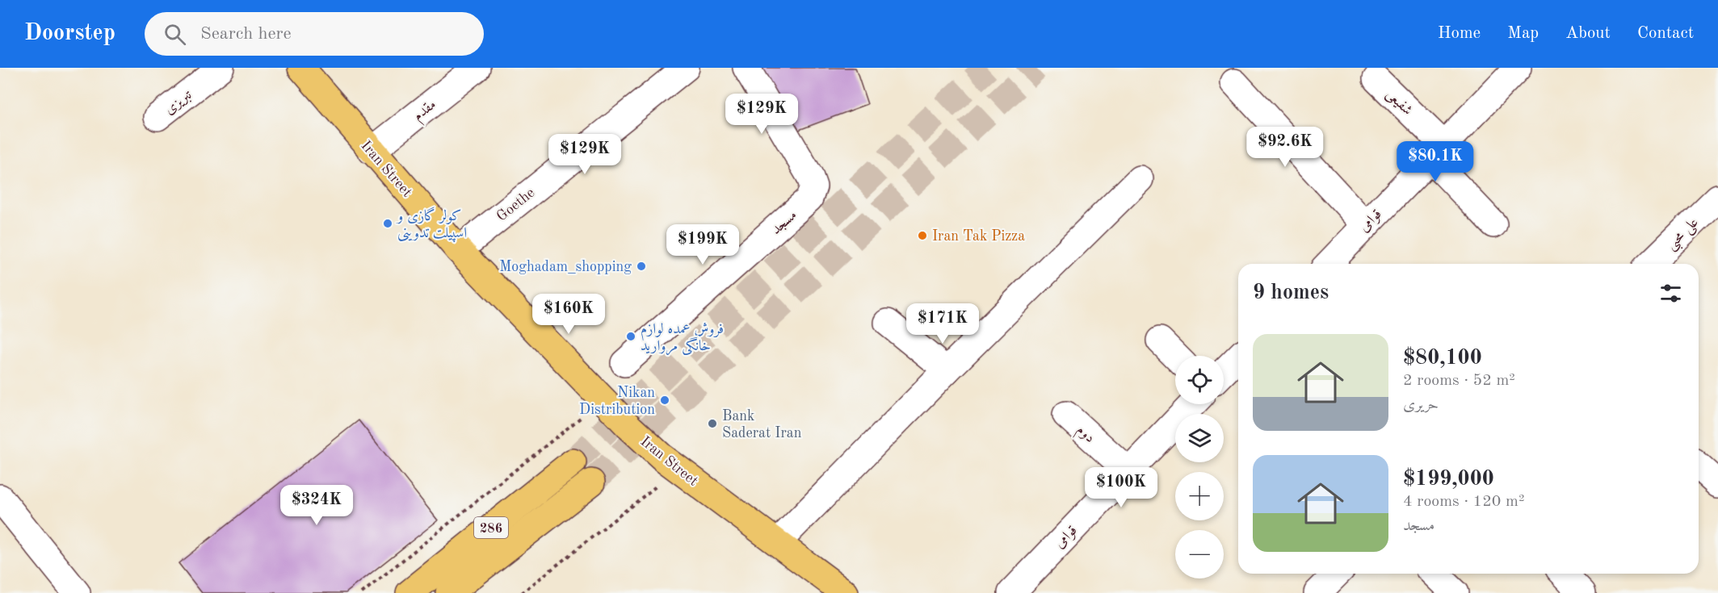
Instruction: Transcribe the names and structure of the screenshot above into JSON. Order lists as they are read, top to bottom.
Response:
{
  "streets": {
    "main road": ["Iran Street", "286"],
    "street": [
      "تبریزی",
      "شفیعی",
      "مقدم",
      "Goethe",
      "قوامی",
      "مسجد",
      "علی محبی",
      "دوم"
    ]
  },
  "crossings": [
    ["شفیعی", "قوامی"],
    ["مقدم", "Iran Street"],
    ["Iran Street", "Goethe"],
    ["قوامی", "دوم"]
  ],
  "places": [
    "کولر گازی و اسپیلت تدوینی",
    "Iran Tak Pizza",
    "Moghadam_shopping",
    "فروش عمده لوازم خانگی مروارید",
    "Nikan Distribution",
    "Bank Saderat Iran"
  ],
  "page": {
    "header": "Doorstep",
    "search": "Search here",
    "nav": [
      "Home",
      "Map",
      "About",
      "Contact"
    ],
    "price": [
      "$129K",
      "$92.6K",
      "$129K",
      "$80.1K",
      "$199K",
      "$160K",
      "$171K",
      "$100K",
      "$324K"
    ],
    "heading": "9 homes",
    "list": [
      {
        "name": "$80,100",
        "note": "2 rooms · 52 m² · حریری"
      },
      {
        "name": "$199,000",
        "note": "4 rooms · 120 m² · مسجد"
      }
    ],
    "map_buttons": ["+", "−"]
  }
}
